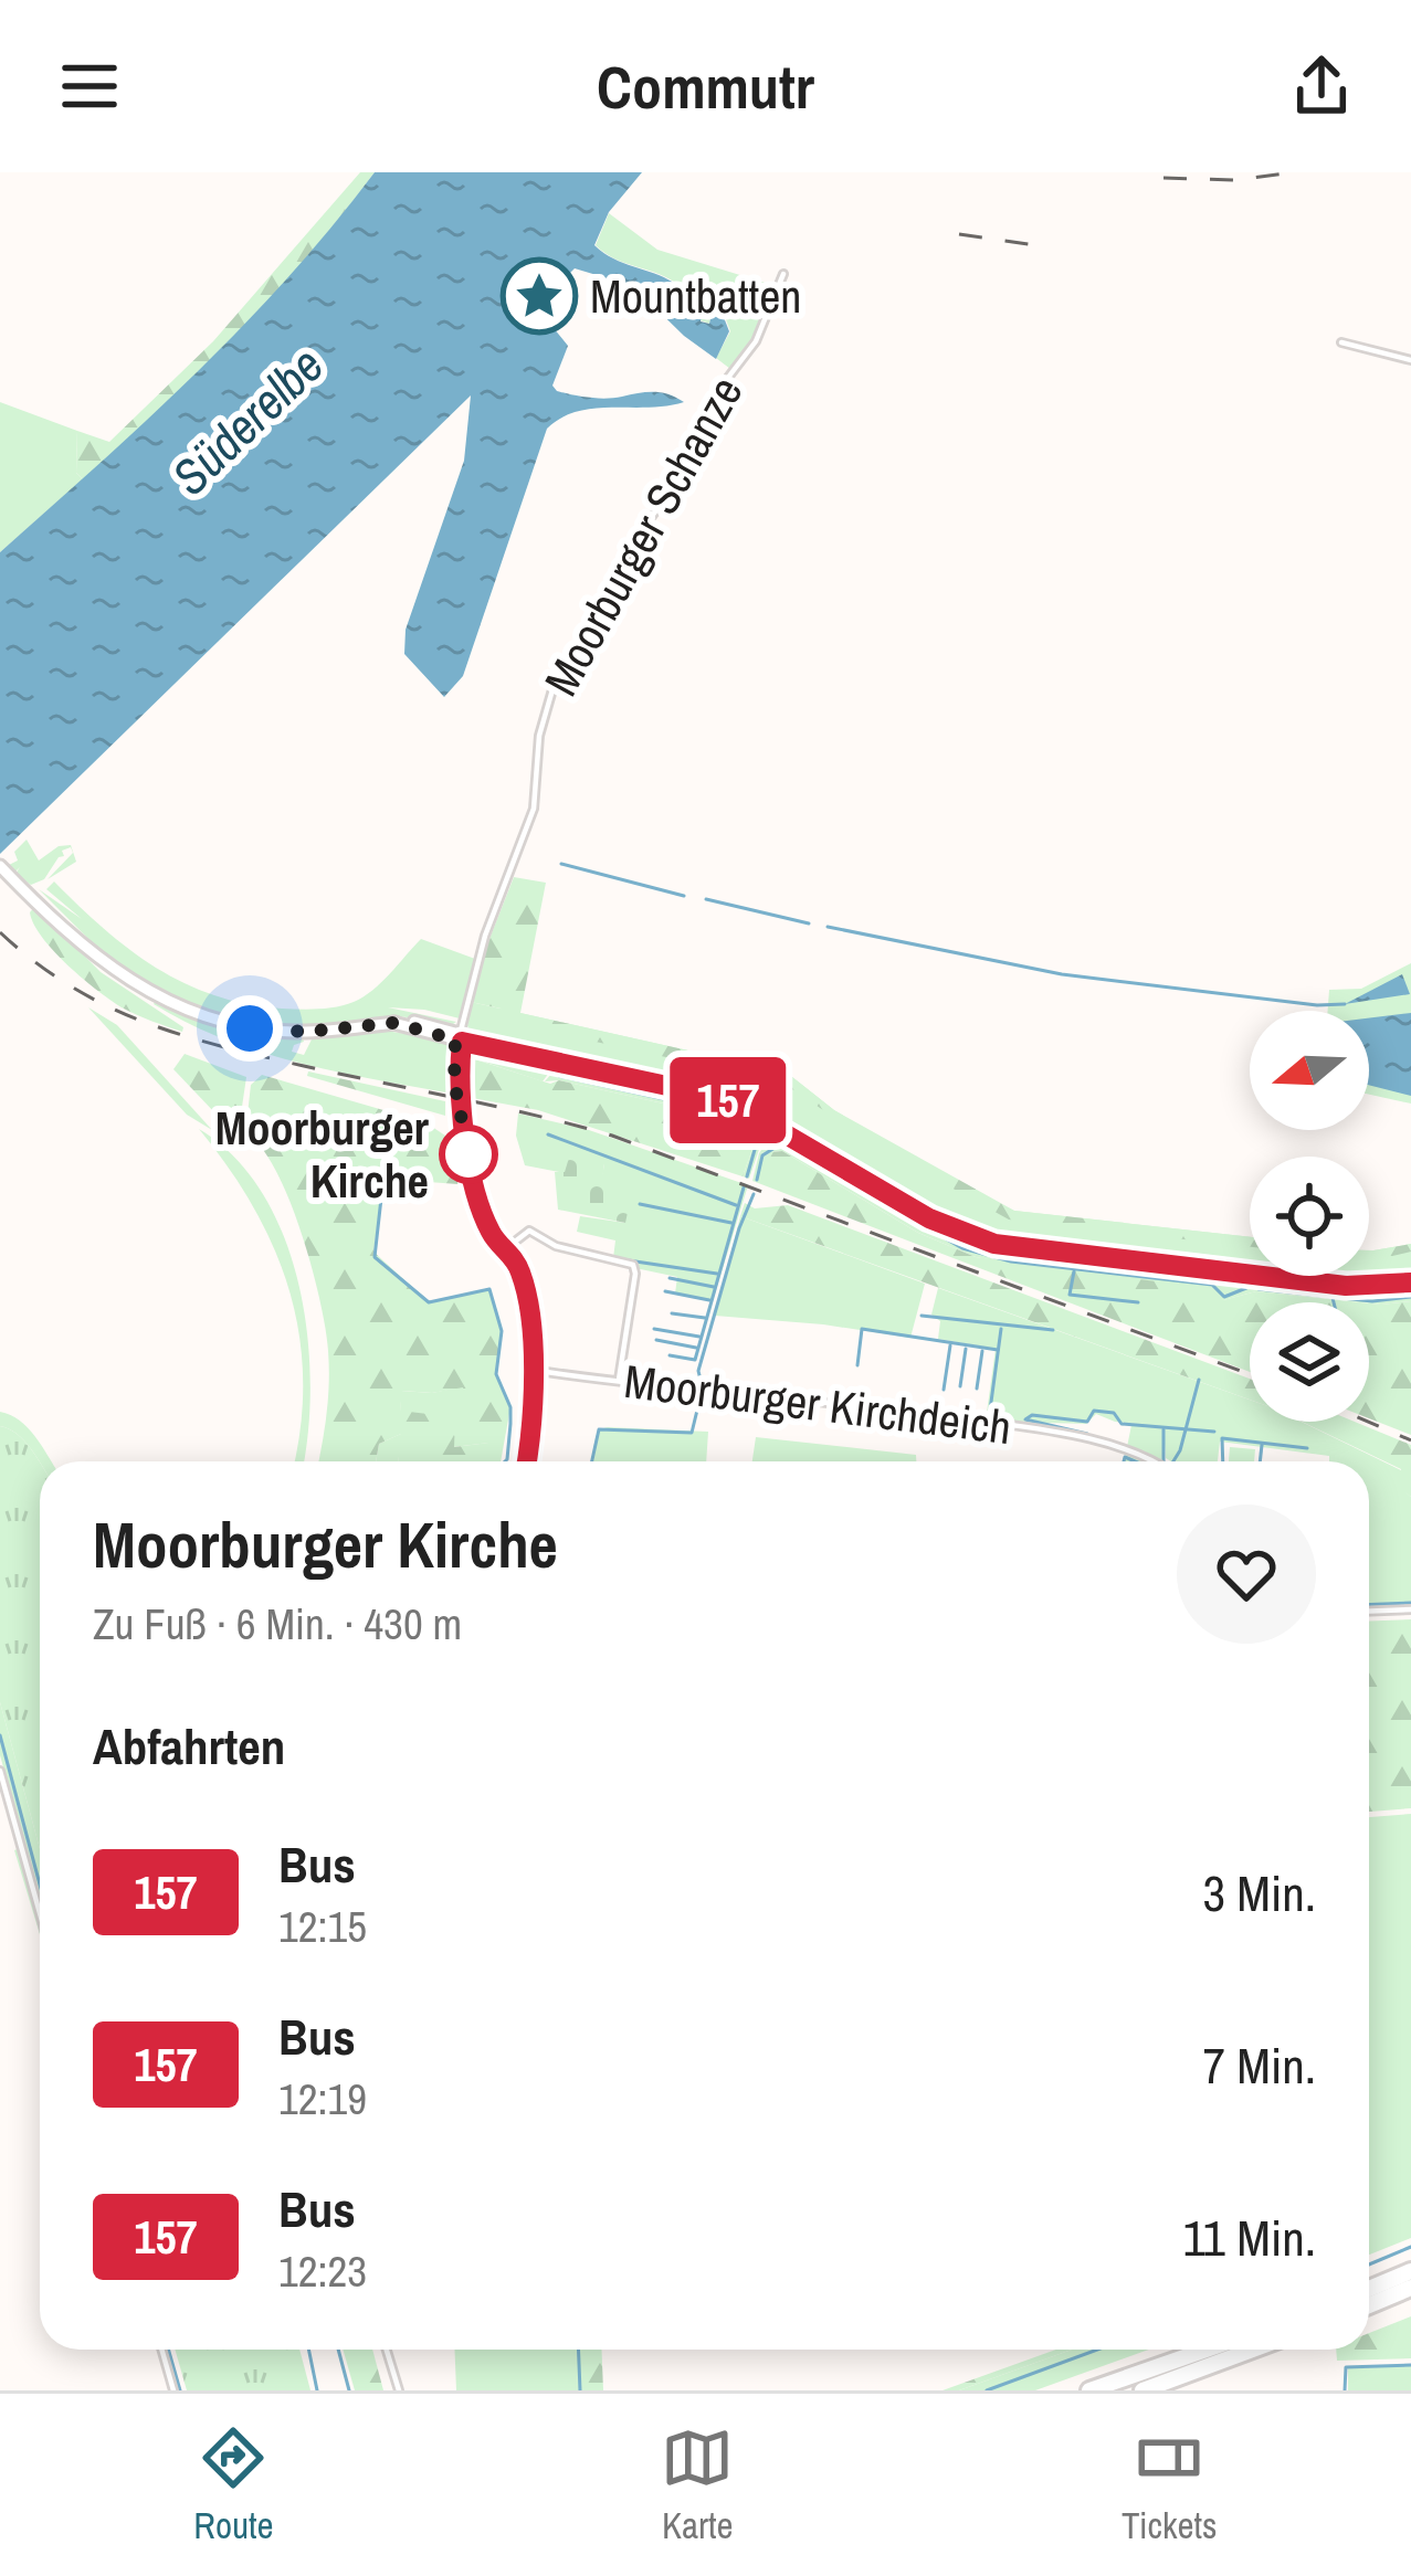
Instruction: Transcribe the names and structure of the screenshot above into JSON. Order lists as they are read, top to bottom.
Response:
{
  "streets": {
    "street": ["Moorburger Schanze", "Moorburger Kirchdeich"]
  },
  "crossings": [
    ["Moorburger Schanze", "Moorburger Kirchdeich"]
  ],
  "water": ["Süderelbe"],
  "places": {
    "place": ["Mountbatten"],
    "other": ["Moorburger Kirche"]
  },
  "lines": ["bus line 157"],
  "north": "left",
  "page": {
    "header": "Commutr",
    "on_map": "157",
    "heading": [
      ["Moorburger Kirche", "Zu Fuß · 6 Min. · 430 m"],
      "Abfahrten"
    ],
    "list": [
      {
        "mark": "157",
        "name": "Bus",
        "note": "12:15",
        "value": "3 Min."
      },
      {
        "mark": "157",
        "name": "Bus",
        "note": "12:19",
        "value": "7 Min."
      },
      {
        "mark": "157",
        "name": "Bus",
        "note": "12:23",
        "value": "11 Min."
      }
    ],
    "tabs": ["Route", "Karte", "Tickets"]
  }
}
